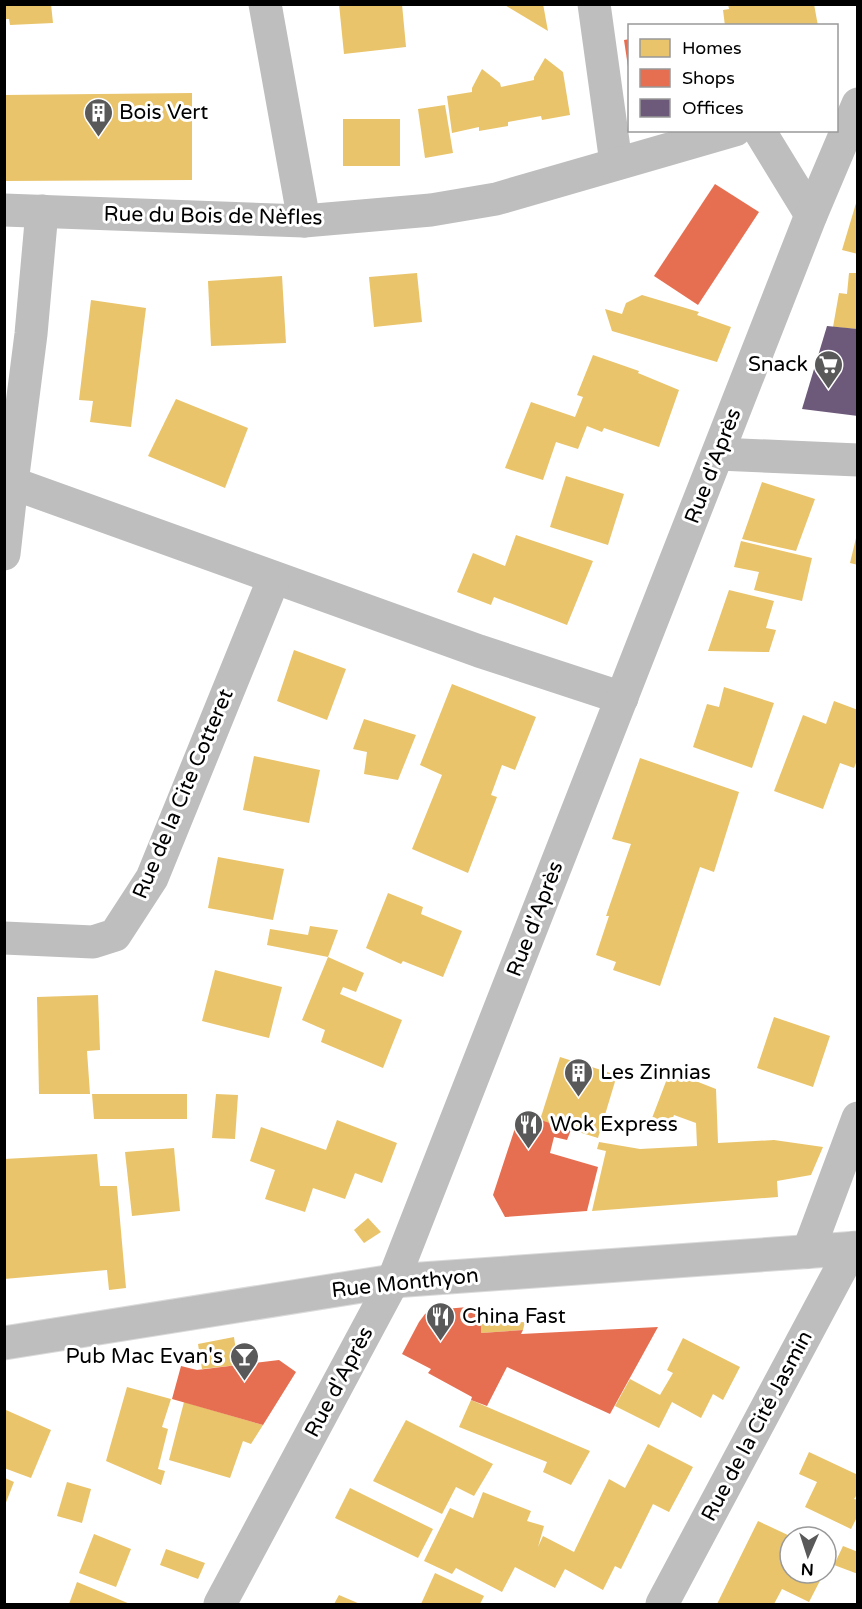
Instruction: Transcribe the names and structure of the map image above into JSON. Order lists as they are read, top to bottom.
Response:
{
  "streets": {
    "street": [
      "Rue du Bois de Nèfles",
      "Rue d'Après",
      "Rue de la Cite Cotteret",
      "Rue Monthyon",
      "Rue de la Cité Jasmin"
    ]
  },
  "crossings": [
    ["Rue d'Après", "Rue Monthyon"],
    ["Rue Monthyon", "Rue de la Cité Jasmin"]
  ],
  "places": {
    "building": ["Bois Vert", "Les Zinnias"],
    "supermarket": ["Snack"],
    "restaurant": ["Wok Express", "China Fast"],
    "bar": ["Pub Mac Evan's"]
  },
  "legend": ["Homes", "Shops", "Offices"],
  "north": "bottom"
}
